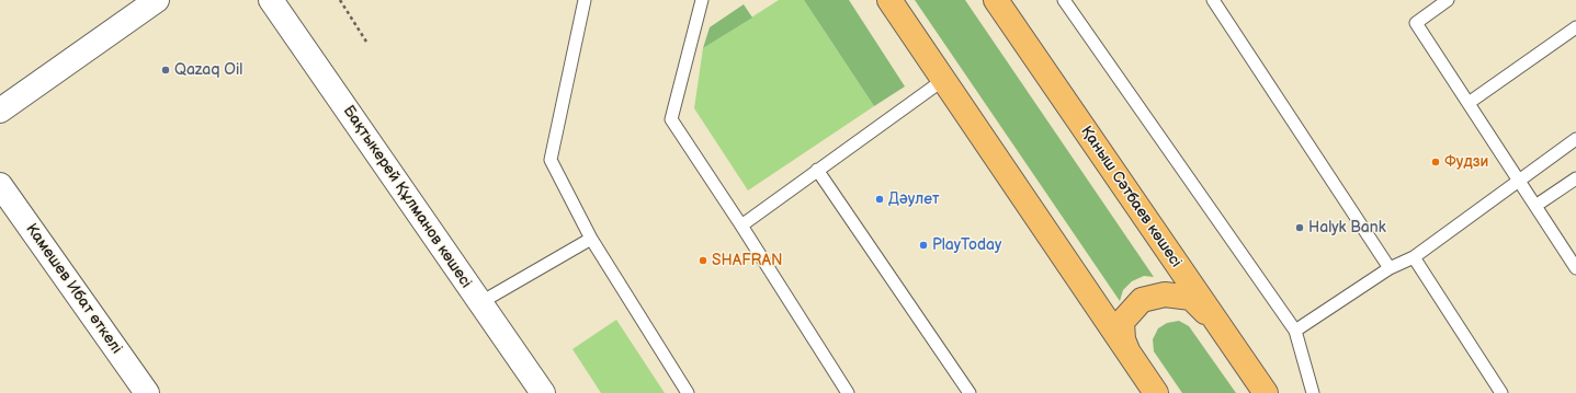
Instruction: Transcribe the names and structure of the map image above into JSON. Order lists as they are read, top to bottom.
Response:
{
  "streets": {
    "main road": ["Қаныш Сәтбаев көшесі"],
    "street": ["Бақтыкерей Құлманов көшесі", "Камешев Ибат өткелі"]
  },
  "places": [
    "Qazaq Oil",
    "Фудзи",
    "Дәулет",
    "Halyk Bank",
    "PlayToday",
    "SHAFRAN"
  ]
}
